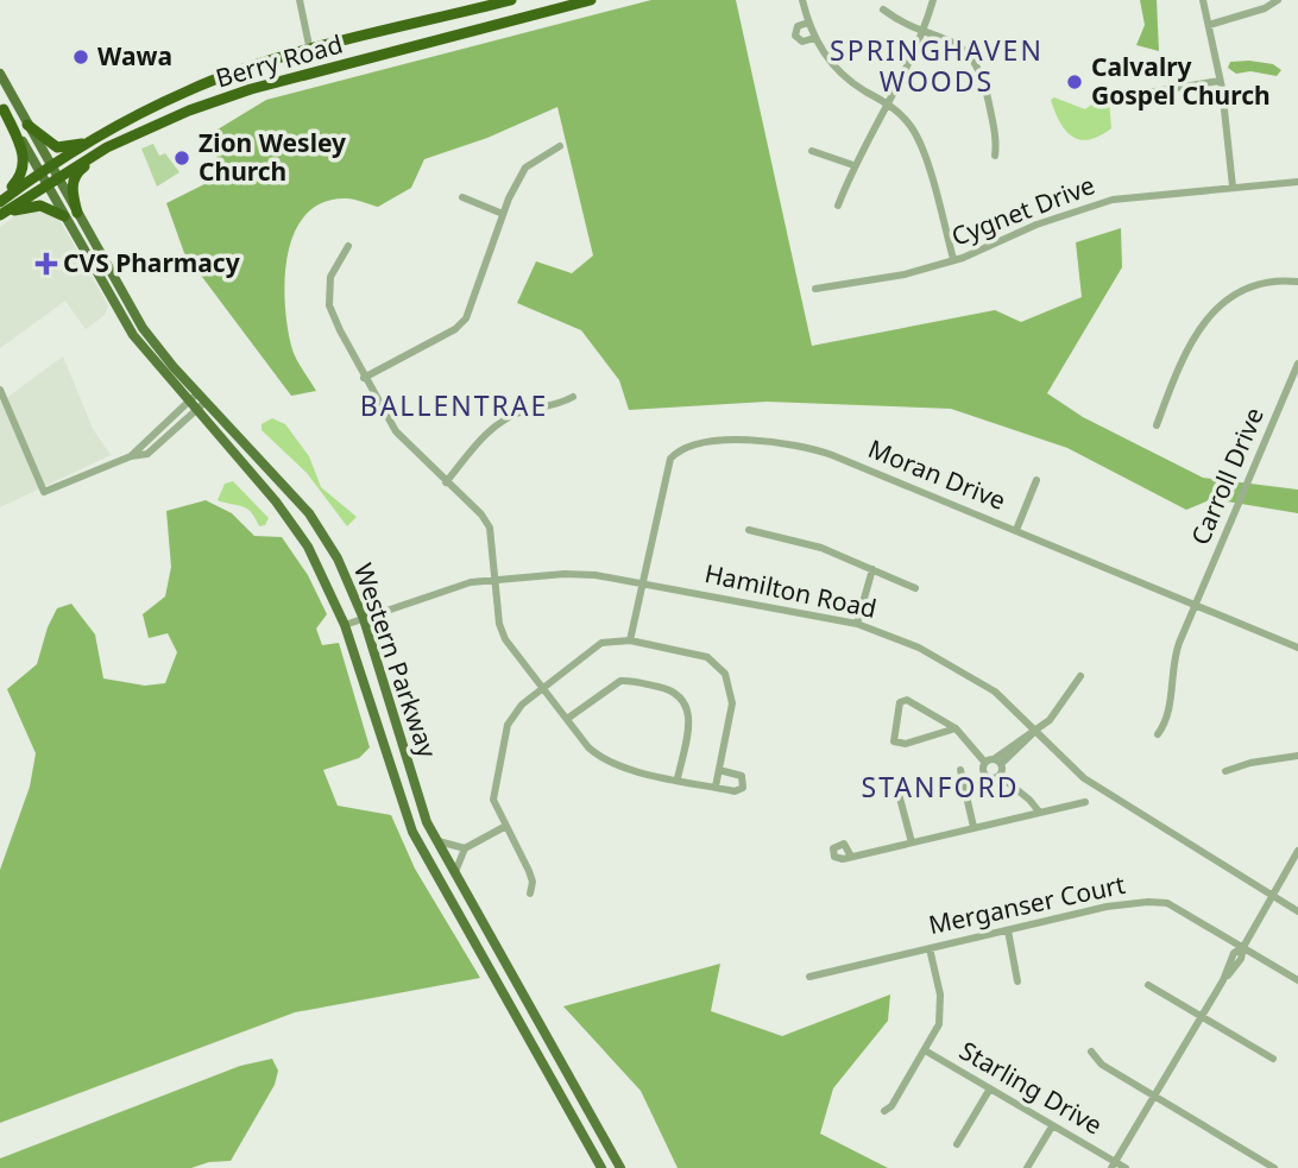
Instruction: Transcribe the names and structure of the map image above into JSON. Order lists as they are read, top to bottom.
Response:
{
  "streets": {
    "highway": ["Berry Road"],
    "main road": ["Western Parkway"],
    "street": [
      "Cygnet Drive",
      "Moran Drive",
      "Carroll Drive",
      "Hamilton Road",
      "Merganser Court",
      "Starling Drive"
    ]
  },
  "crossings": [
    ["Berry Road", "Western Parkway"],
    ["Moran Drive", "Carroll Drive"],
    ["Moran Drive", "Hamilton Road"],
    ["Hamilton Road", "Western Parkway"]
  ],
  "districts": ["SPRINGHAVEN WOODS", "BALLENTRAE", "STANFORD"],
  "places": {
    "other": ["Wawa", "Calvalry Gospel Church", "Zion Wesley Church"],
    "health": ["CVS Pharmacy"]
  }
}
